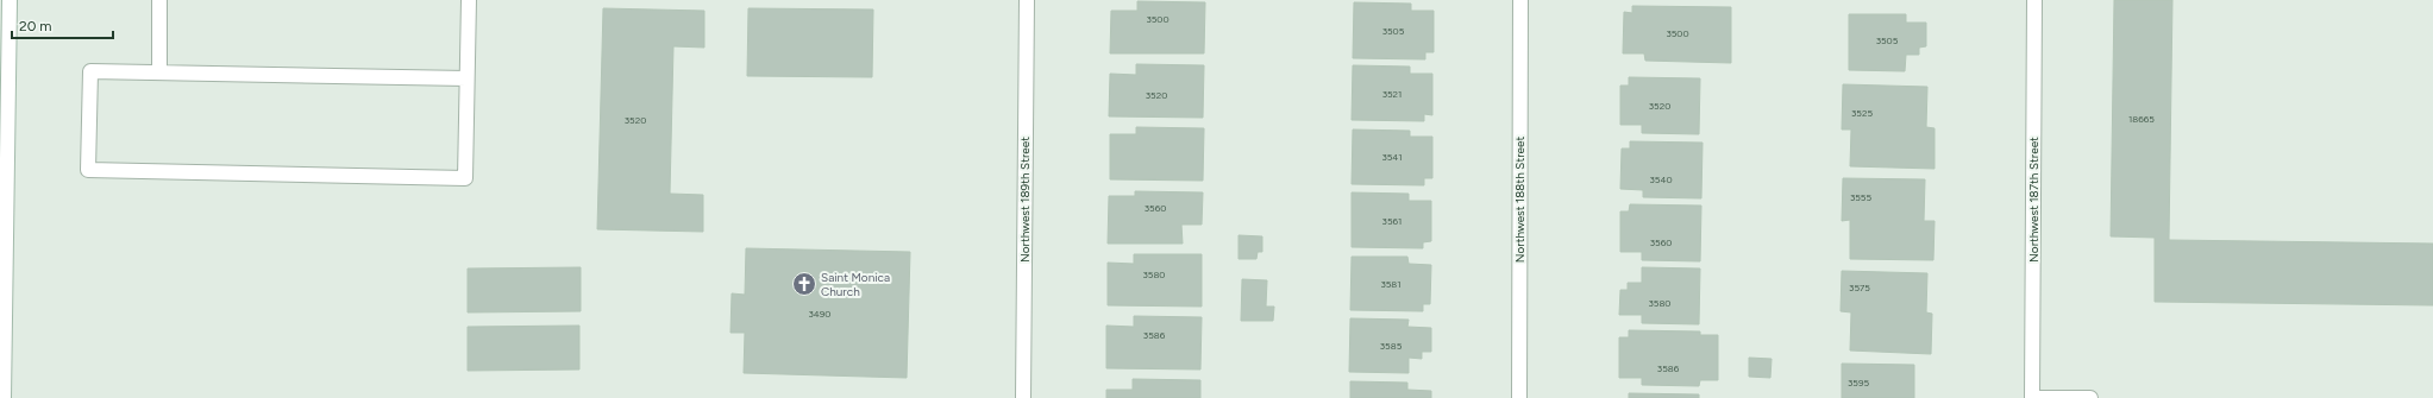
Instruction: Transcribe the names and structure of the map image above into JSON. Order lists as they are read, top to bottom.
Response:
{
  "streets": {
    "street": ["Northwest 189th Street", "Northwest 188th Street", "Northwest 187th Street"]
  },
  "places": {
    "church": ["Saint Monica Church"]
  },
  "house_numbers": [
    "3500",
    "3505",
    "3500",
    "3505",
    "3521",
    "3520",
    "3520",
    "3525",
    "18665",
    "3520",
    "3541",
    "3540",
    "3555",
    "3560",
    "3561",
    "3560",
    "3580",
    "3581",
    "3575",
    "3580",
    "3490",
    "3586",
    "3585",
    "3586",
    "3595"
  ],
  "scale_bar": "20 m"
}
